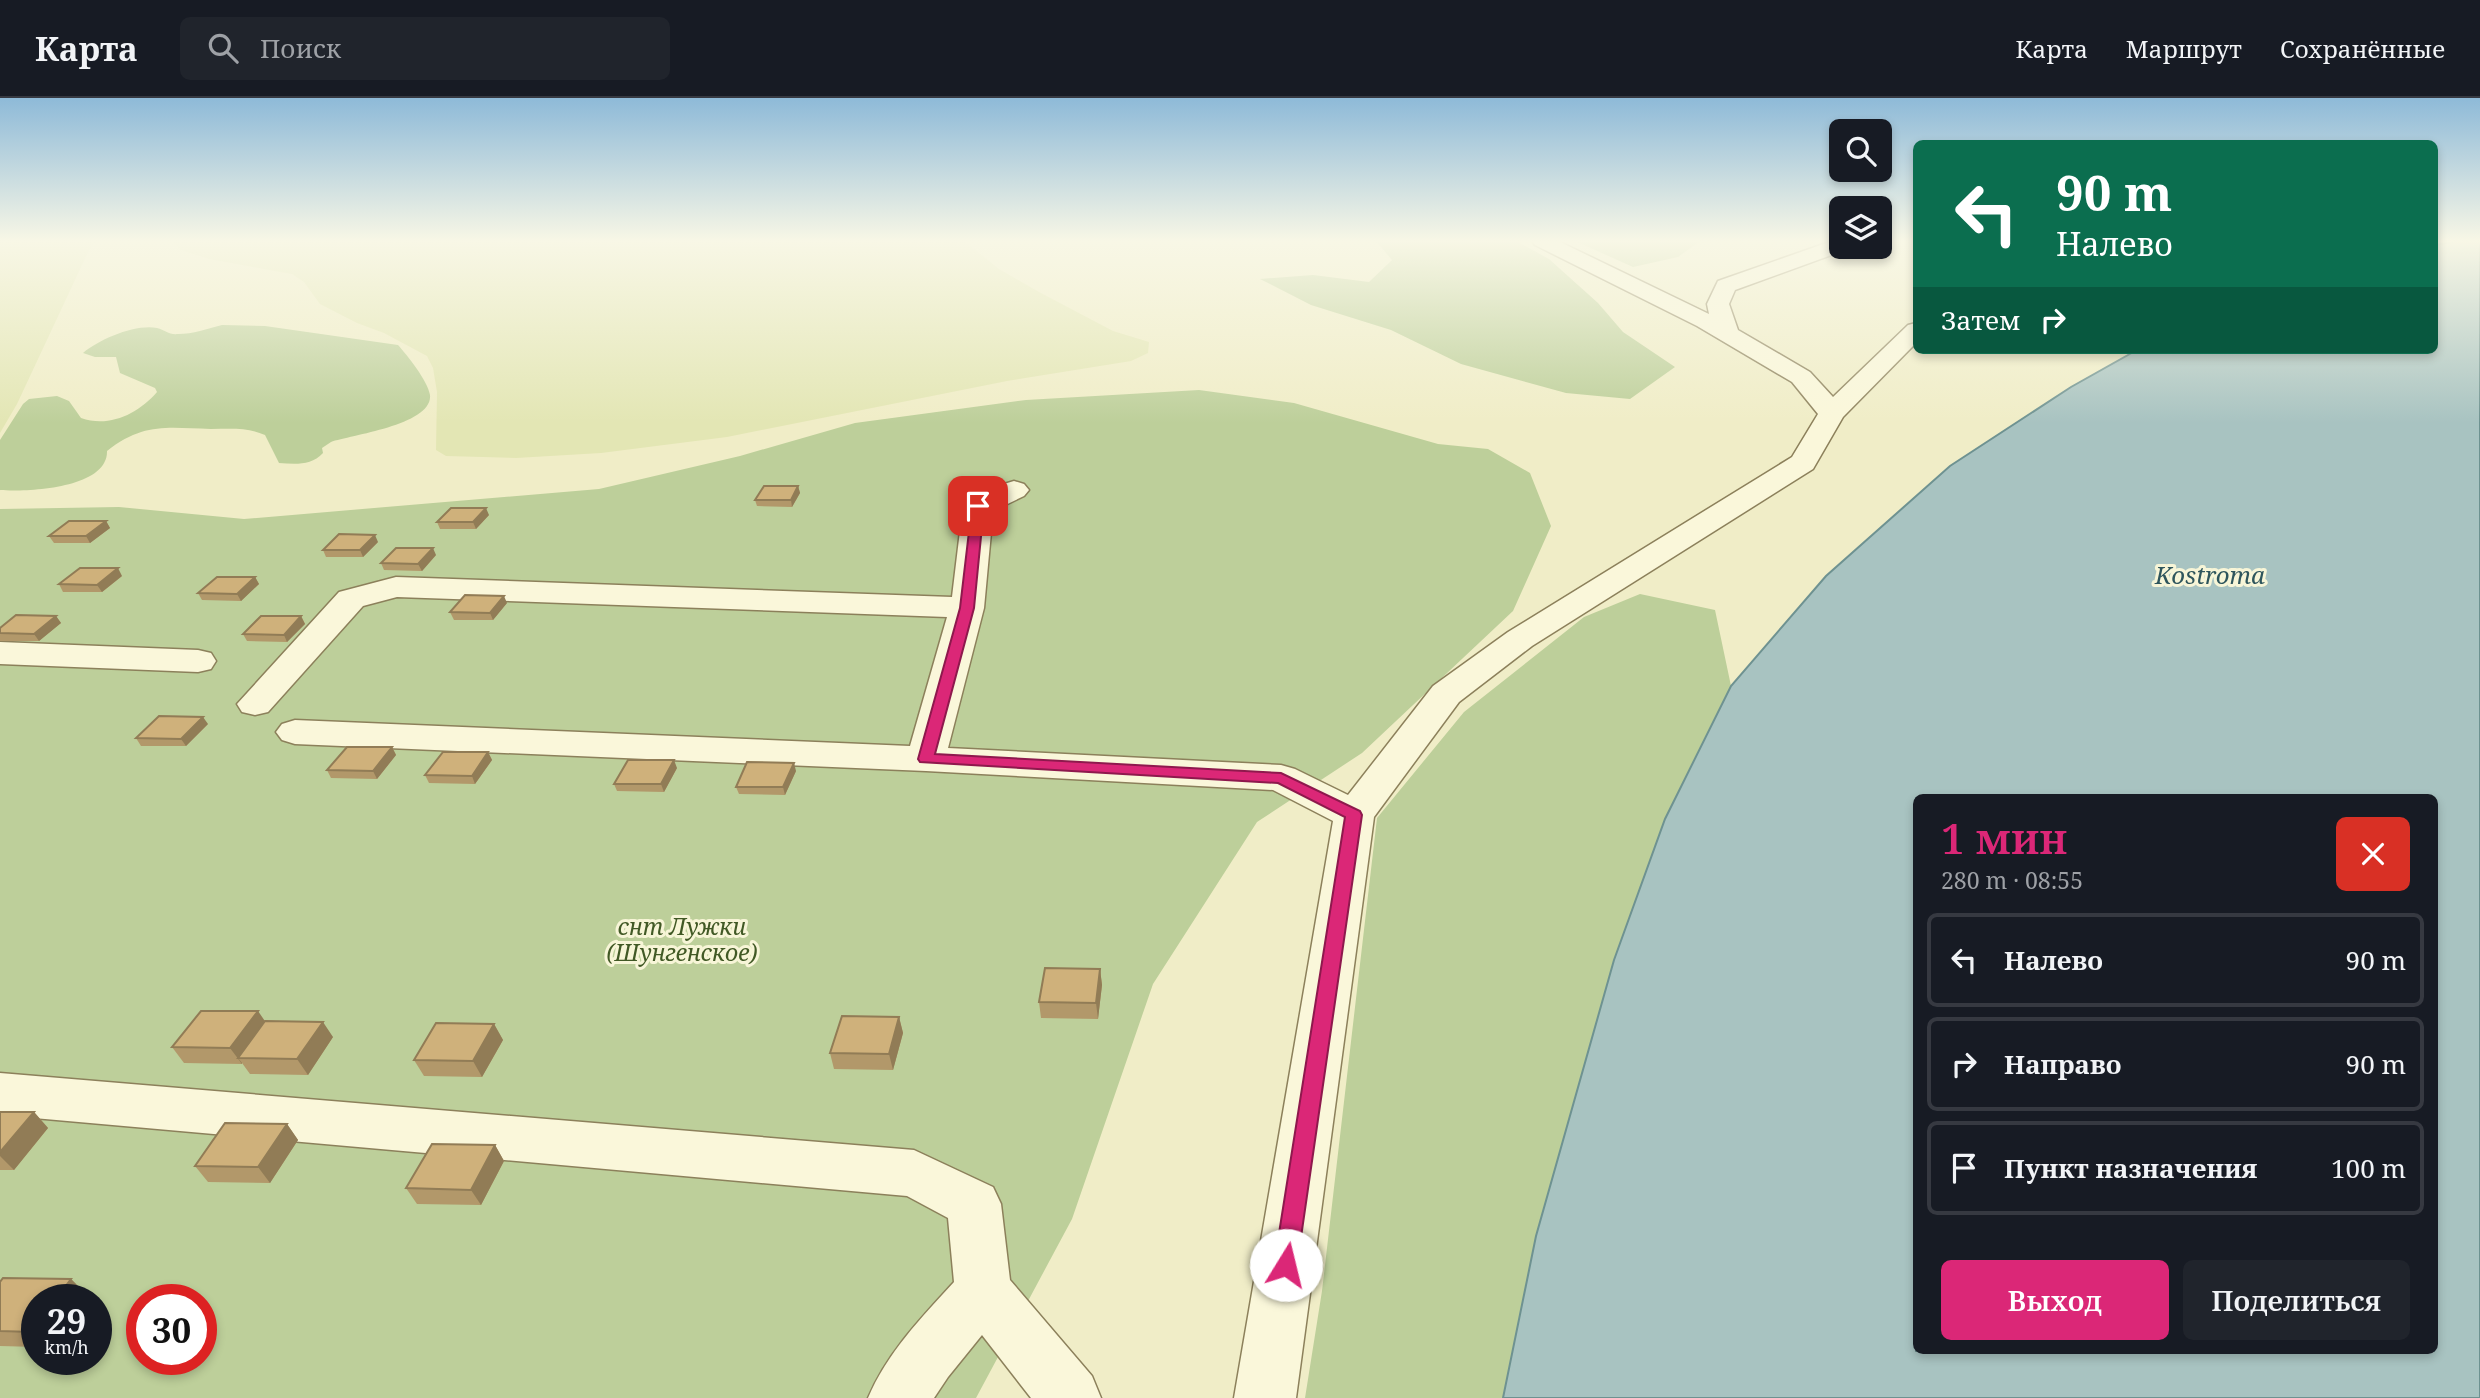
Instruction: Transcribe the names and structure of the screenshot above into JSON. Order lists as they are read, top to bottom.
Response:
{
  "water": ["Kostroma"],
  "parks": ["снт Лужки (Шунгенское)"],
  "page": {
    "header": "Карта",
    "search": "Поиск",
    "nav": ["Карта", "Маршрут", "Сохранённые"],
    "turn": ["90 m", "Налево"],
    "then": "Затем",
    "heading": ["1 мин", "280 m · 08:55"],
    "list": [
      {
        "name": "Налево",
        "value": "90 m"
      },
      {
        "name": "Направо",
        "value": "90 m"
      },
      {
        "name": "Пункт назначения",
        "value": "100 m"
      }
    ],
    "buttons": ["Выход", "Поделиться"],
    "speed": "29 km/h",
    "limit": "30"
  }
}
